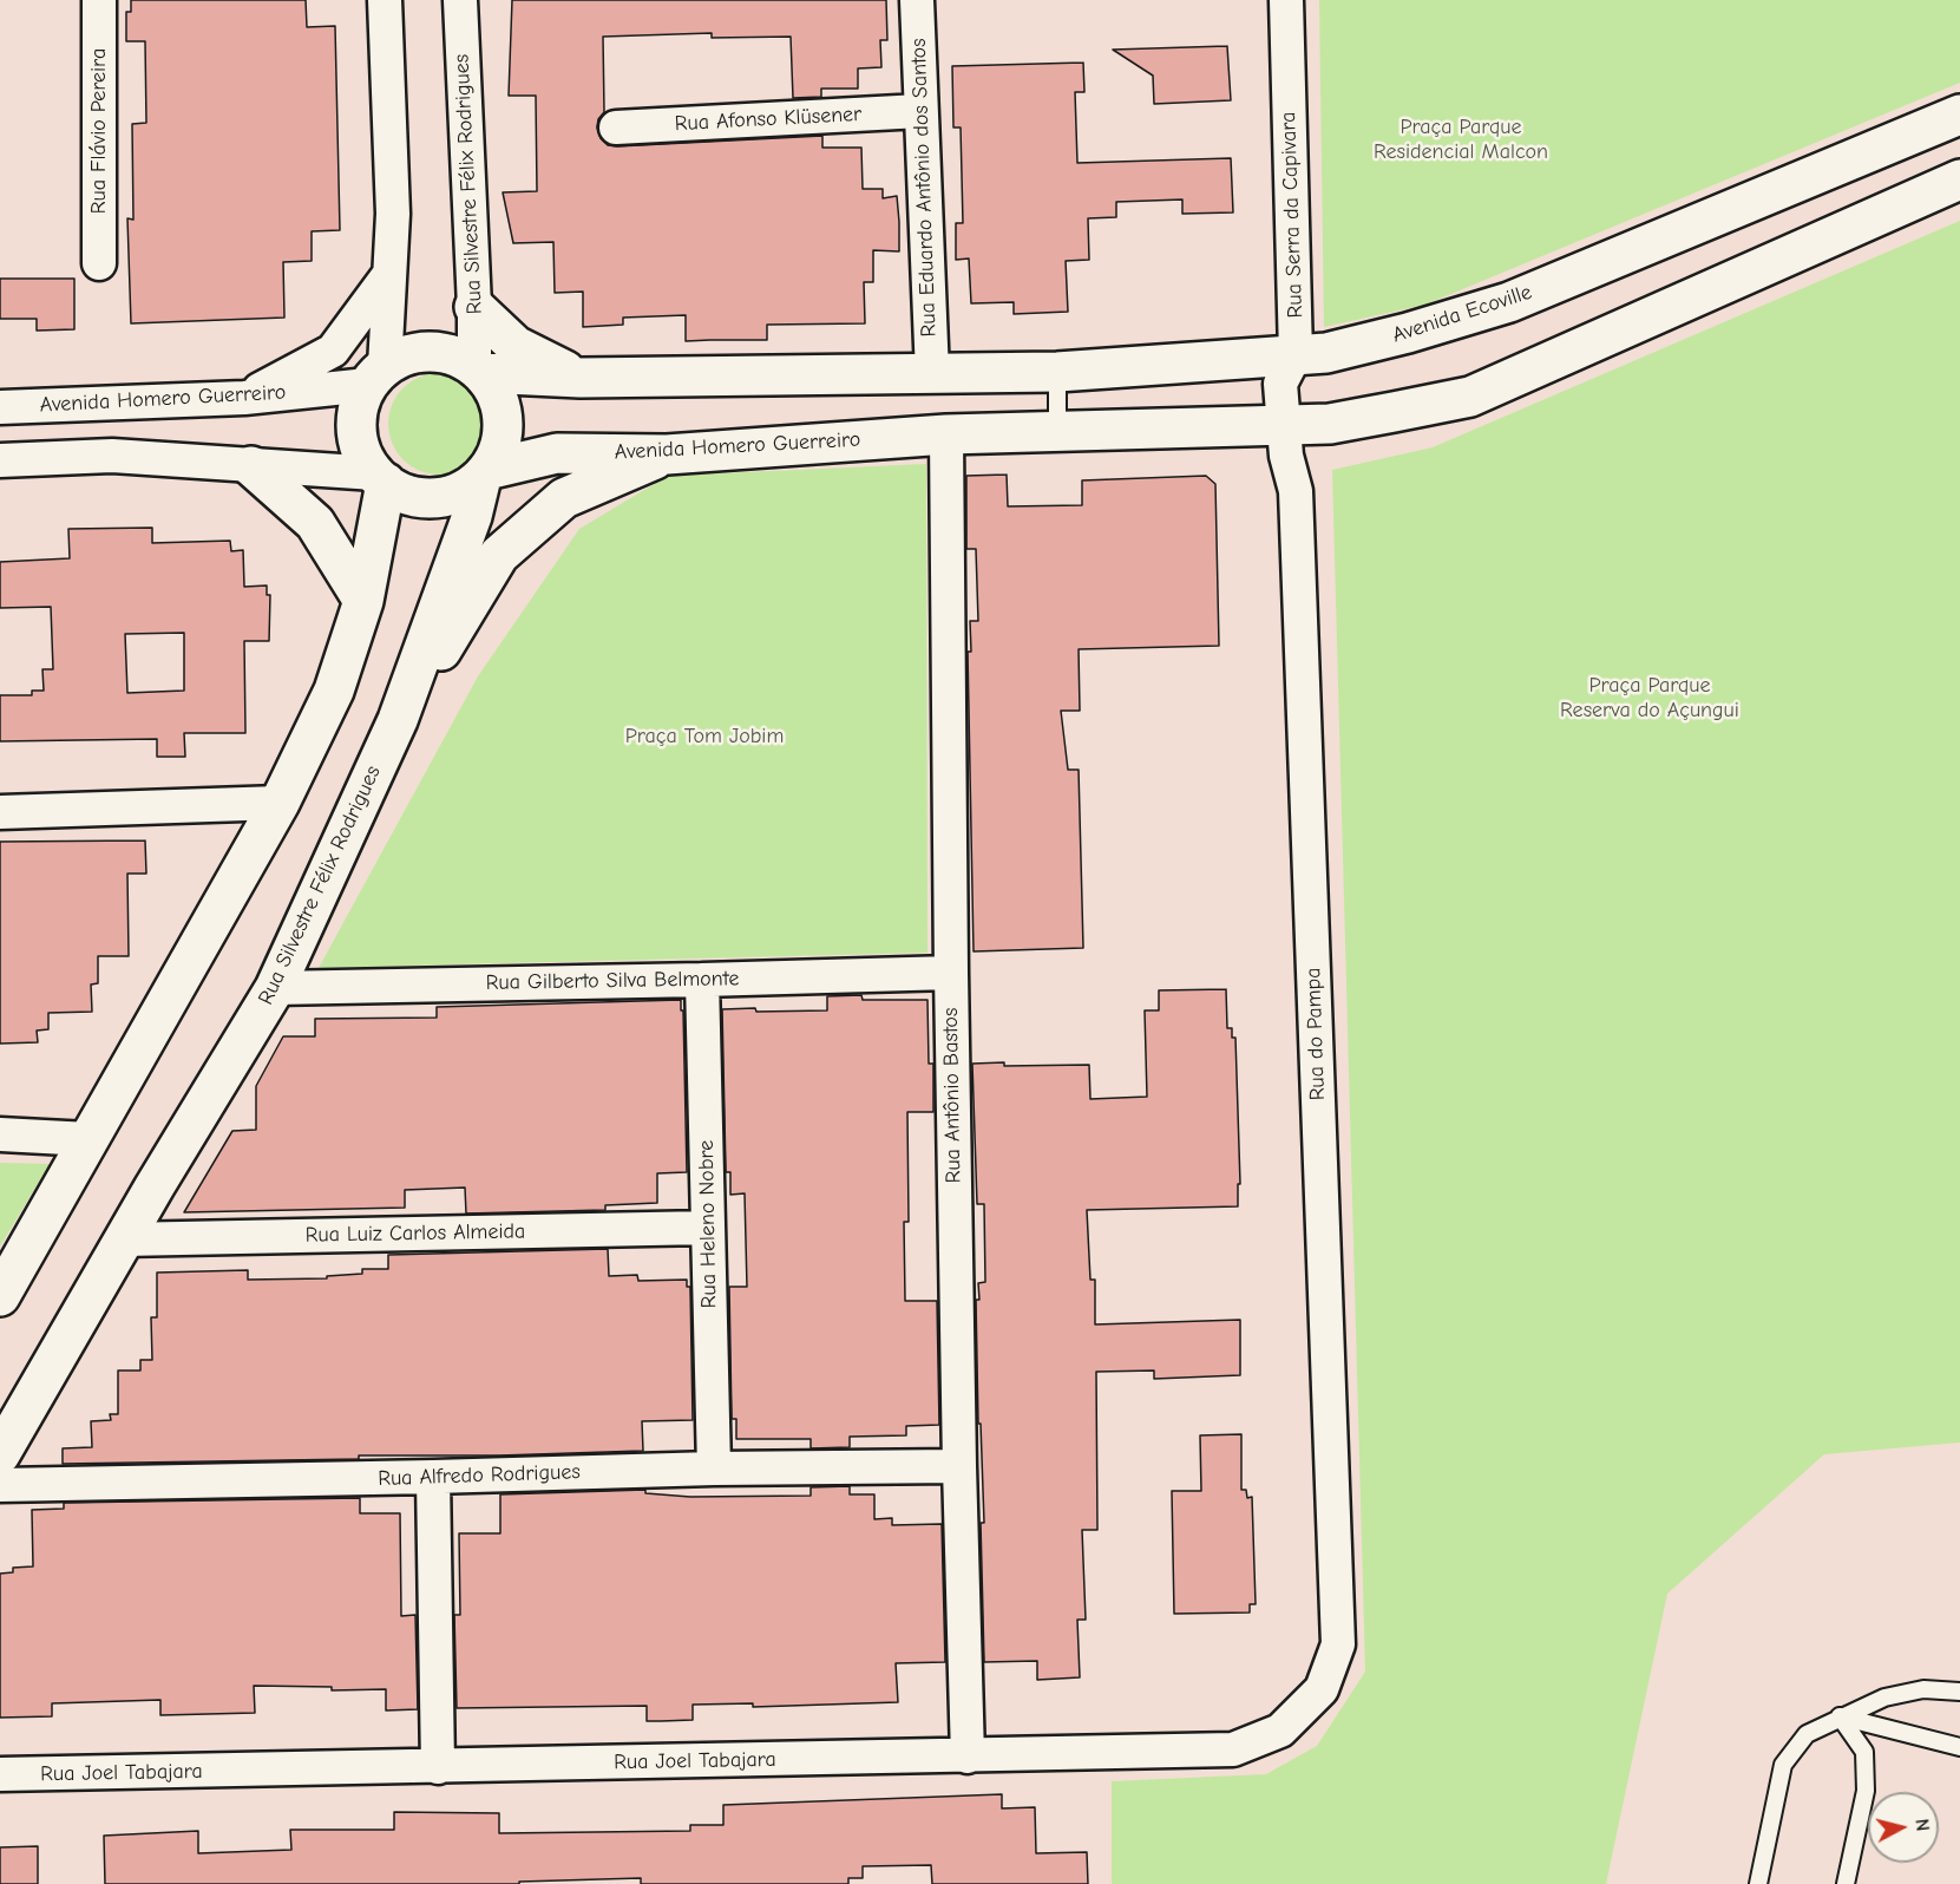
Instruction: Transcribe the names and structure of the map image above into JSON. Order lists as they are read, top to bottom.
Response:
{
  "streets": {
    "street": [
      "Rua Afonso Klüsener",
      "Rua Flávio Pereira",
      "Rua Silvestre Félix Rodrigues",
      "Rua Eduardo Antônio dos Santos",
      "Rua Serra da Capivara",
      "Avenida Ecoville",
      "Avenida Homero Guerreiro",
      "Rua Gilberto Silva Belmonte",
      "Rua do Pampa",
      "Rua Antônio Bastos",
      "Rua Heleno Nobre",
      "Rua Luiz Carlos Almeida",
      "Rua Alfredo Rodrigues",
      "Rua Joel Tabajara"
    ]
  },
  "crossings": [
    ["Rua Afonso Klüsener", "Rua Eduardo Antônio dos Santos"],
    ["Rua Silvestre Félix Rodrigues", "Avenida Homero Guerreiro"],
    ["Rua Silvestre Félix Rodrigues", "Rua Gilberto Silva Belmonte"],
    ["Rua Silvestre Félix Rodrigues", "Rua Luiz Carlos Almeida"],
    ["Rua Eduardo Antônio dos Santos", "Avenida Ecoville"],
    ["Rua Serra da Capivara", "Avenida Ecoville"],
    ["Rua Serra da Capivara", "Rua do Pampa"],
    ["Avenida Homero Guerreiro", "Rua Antônio Bastos"],
    ["Rua Gilberto Silva Belmonte", "Rua Antônio Bastos"],
    ["Rua Gilberto Silva Belmonte", "Rua Heleno Nobre"],
    ["Rua do Pampa", "Rua Joel Tabajara"],
    ["Rua Antônio Bastos", "Rua Alfredo Rodrigues"],
    ["Rua Antônio Bastos", "Rua Joel Tabajara"],
    ["Rua Heleno Nobre", "Rua Luiz Carlos Almeida"],
    ["Rua Heleno Nobre", "Rua Alfredo Rodrigues"]
  ],
  "parks": ["Praça Parque Residencial Malcon", "Praça Parque Reserva do Açungui", "Praça Tom Jobim"],
  "north": "right"
}
